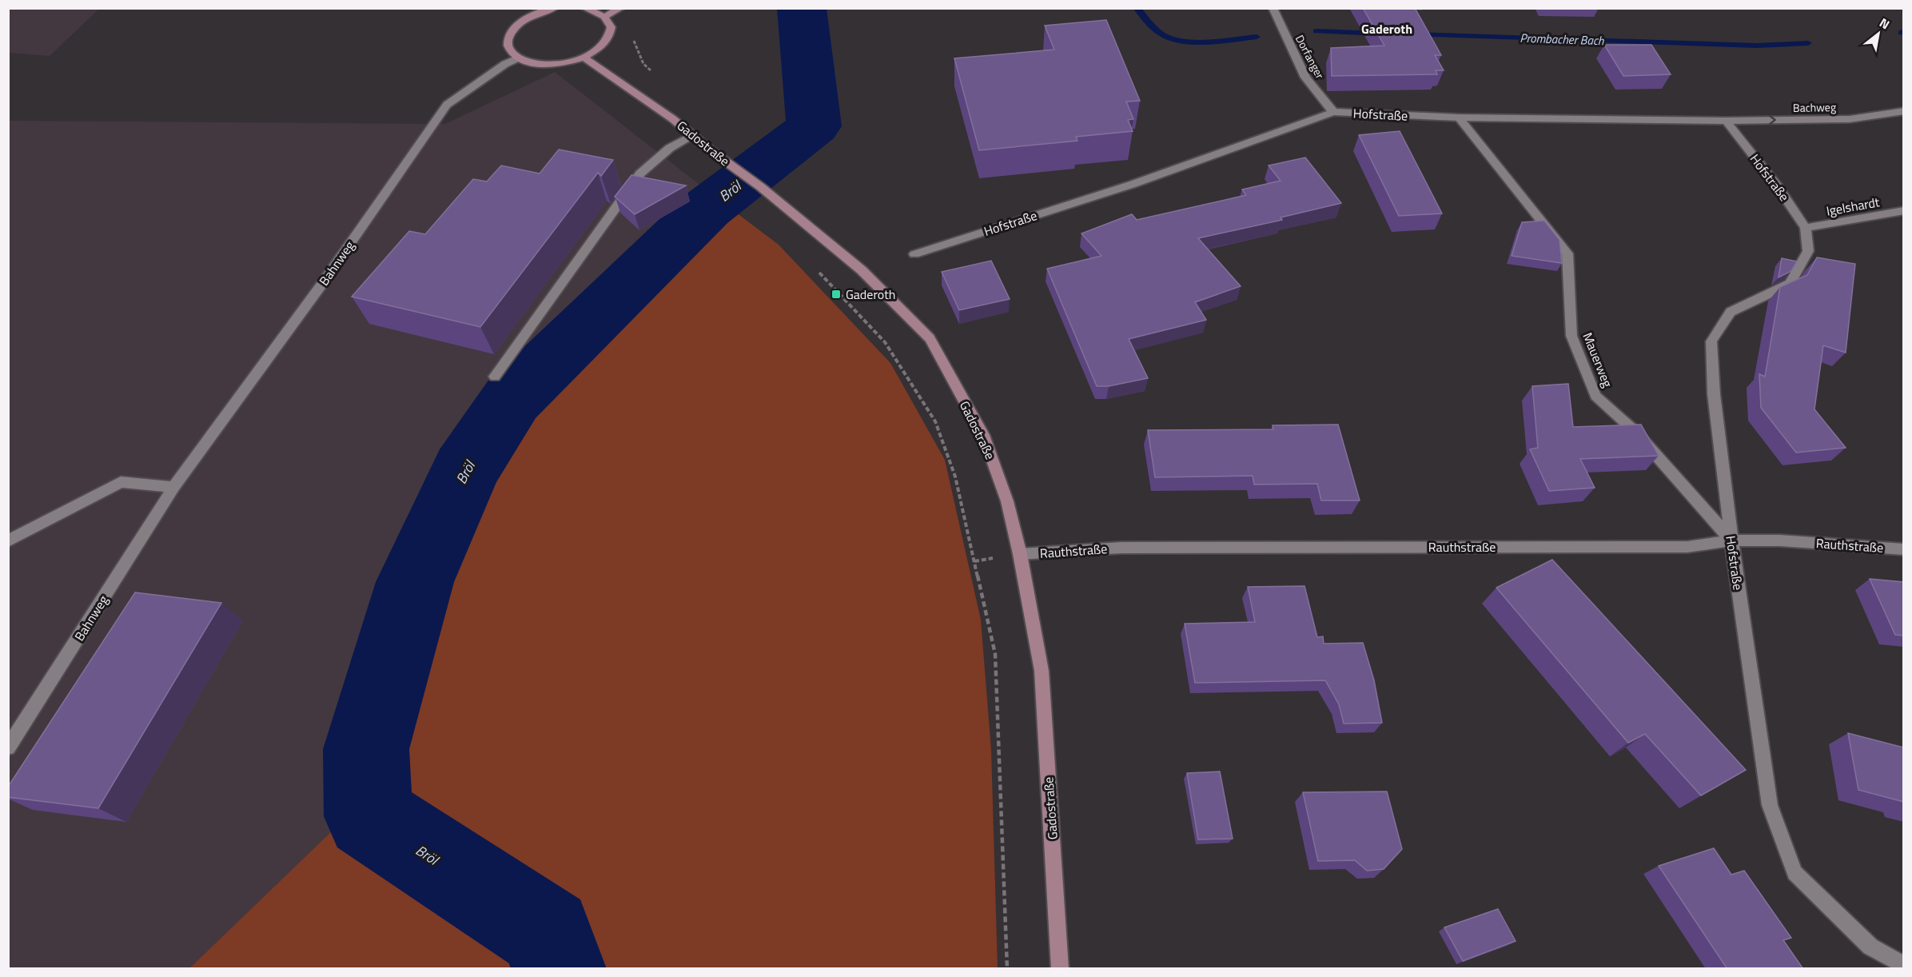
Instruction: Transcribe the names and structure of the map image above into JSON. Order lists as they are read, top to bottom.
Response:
{
  "streets": {
    "main road": ["Gadostraße"],
    "street": [
      "Dorfanger",
      "Bachweg",
      "Hofstraße",
      "Igelshardt",
      "Bahnweg",
      "Mauerweg",
      "Rauthstraße"
    ]
  },
  "crossings": [
    ["Dorfanger", "Hofstraße"],
    ["Bachweg", "Hofstraße"],
    ["Hofstraße", "Igelshardt"],
    ["Hofstraße", "Mauerweg"],
    ["Hofstraße", "Rauthstraße"],
    ["Gadostraße", "Rauthstraße"],
    ["Mauerweg", "Rauthstraße"]
  ],
  "one_way": ["Bachweg"],
  "districts": ["Gaderoth"],
  "water": ["Prombacher Bach", "Bröl"],
  "places": {
    "transit": ["Gaderoth"]
  },
  "north": "top right"
}
